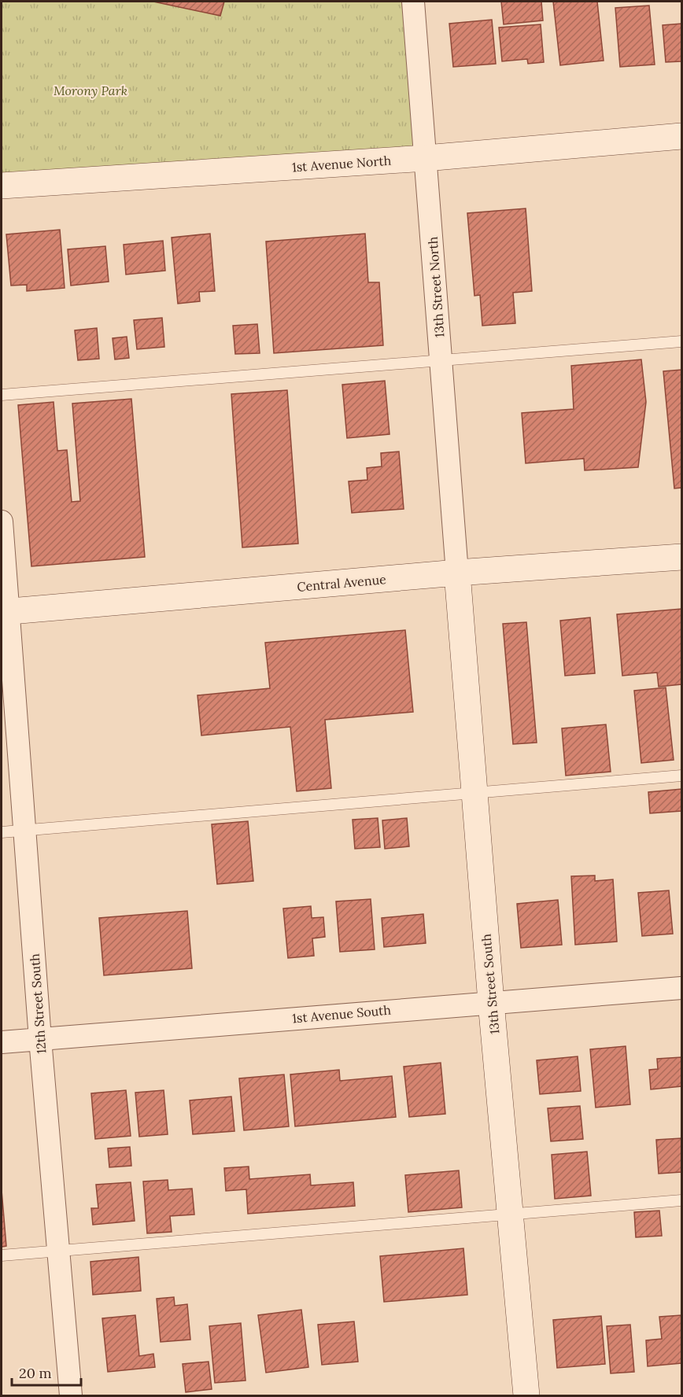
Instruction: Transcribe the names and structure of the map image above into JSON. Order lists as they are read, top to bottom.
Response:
{
  "streets": {
    "street": [
      "1st Avenue North",
      "13th Street North",
      "Central Avenue",
      "13th Street South",
      "12th Street South",
      "1st Avenue South"
    ]
  },
  "crossings": [
    ["1st Avenue North", "13th Street North"],
    ["13th Street North", "Central Avenue"],
    ["13th Street North", "13th Street South"],
    ["Central Avenue", "13th Street South"],
    ["Central Avenue", "12th Street South"],
    ["13th Street South", "1st Avenue South"],
    ["12th Street South", "1st Avenue South"]
  ],
  "parks": ["Morony Park"],
  "scale_bar": "20 m"
}
